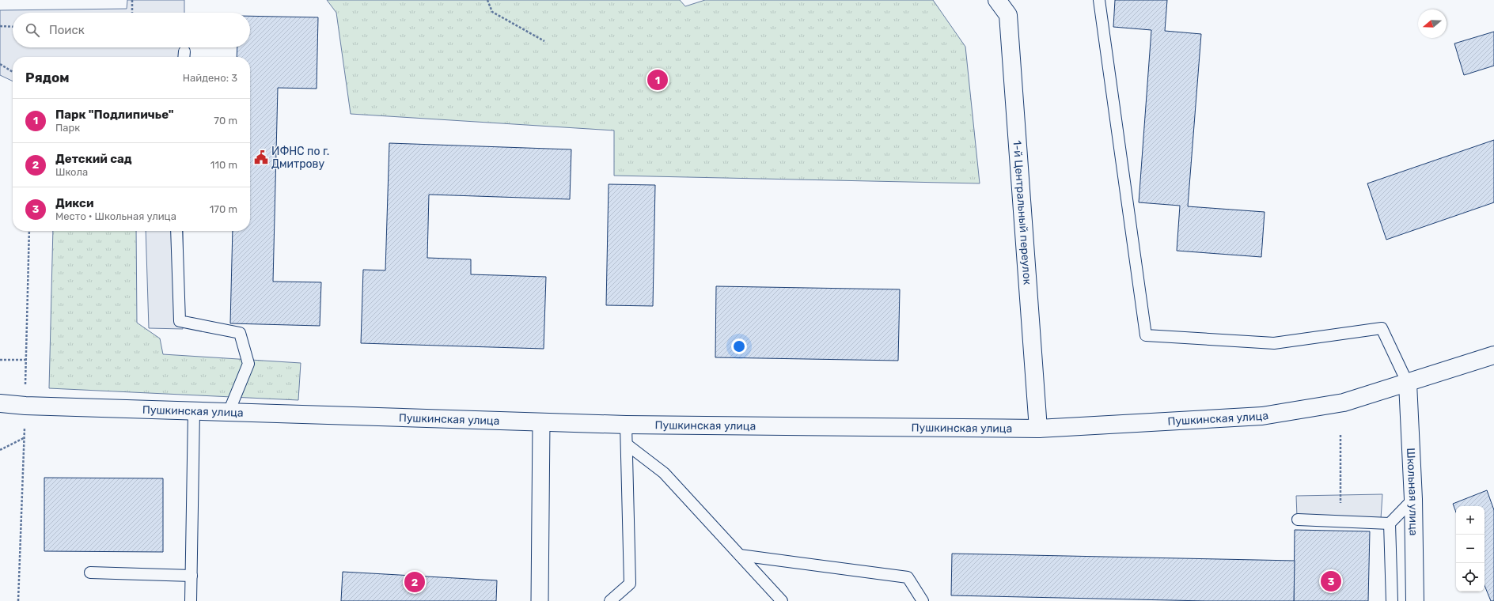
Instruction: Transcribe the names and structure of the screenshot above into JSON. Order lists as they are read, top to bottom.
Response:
{
  "streets": {
    "street": ["1-й Центральный переулок", "Пушкинская улица", "Школьная улица"]
  },
  "crossings": [
    ["1-й Центральный переулок", "Пушкинская улица"],
    ["Пушкинская улица", "Школьная улица"]
  ],
  "places": {
    "public building": ["ИФНС по г. Дмитрову"]
  },
  "north": "left",
  "page": {
    "search": "Поиск",
    "heading": ["Рядом", "Найдено: 3"],
    "pins": ["1", "3", "2"],
    "list": [
      {
        "mark": "1",
        "name": "Парк \"Подлипичье\"",
        "note": "Парк",
        "value": "70 m"
      },
      {
        "mark": "2",
        "name": "Детский сад",
        "note": "Школа",
        "value": "110 m"
      },
      {
        "mark": "3",
        "name": "Дикси",
        "note": "Место · Школьная улица",
        "value": "170 m"
      }
    ],
    "map_buttons": ["+", "−"]
  }
}
